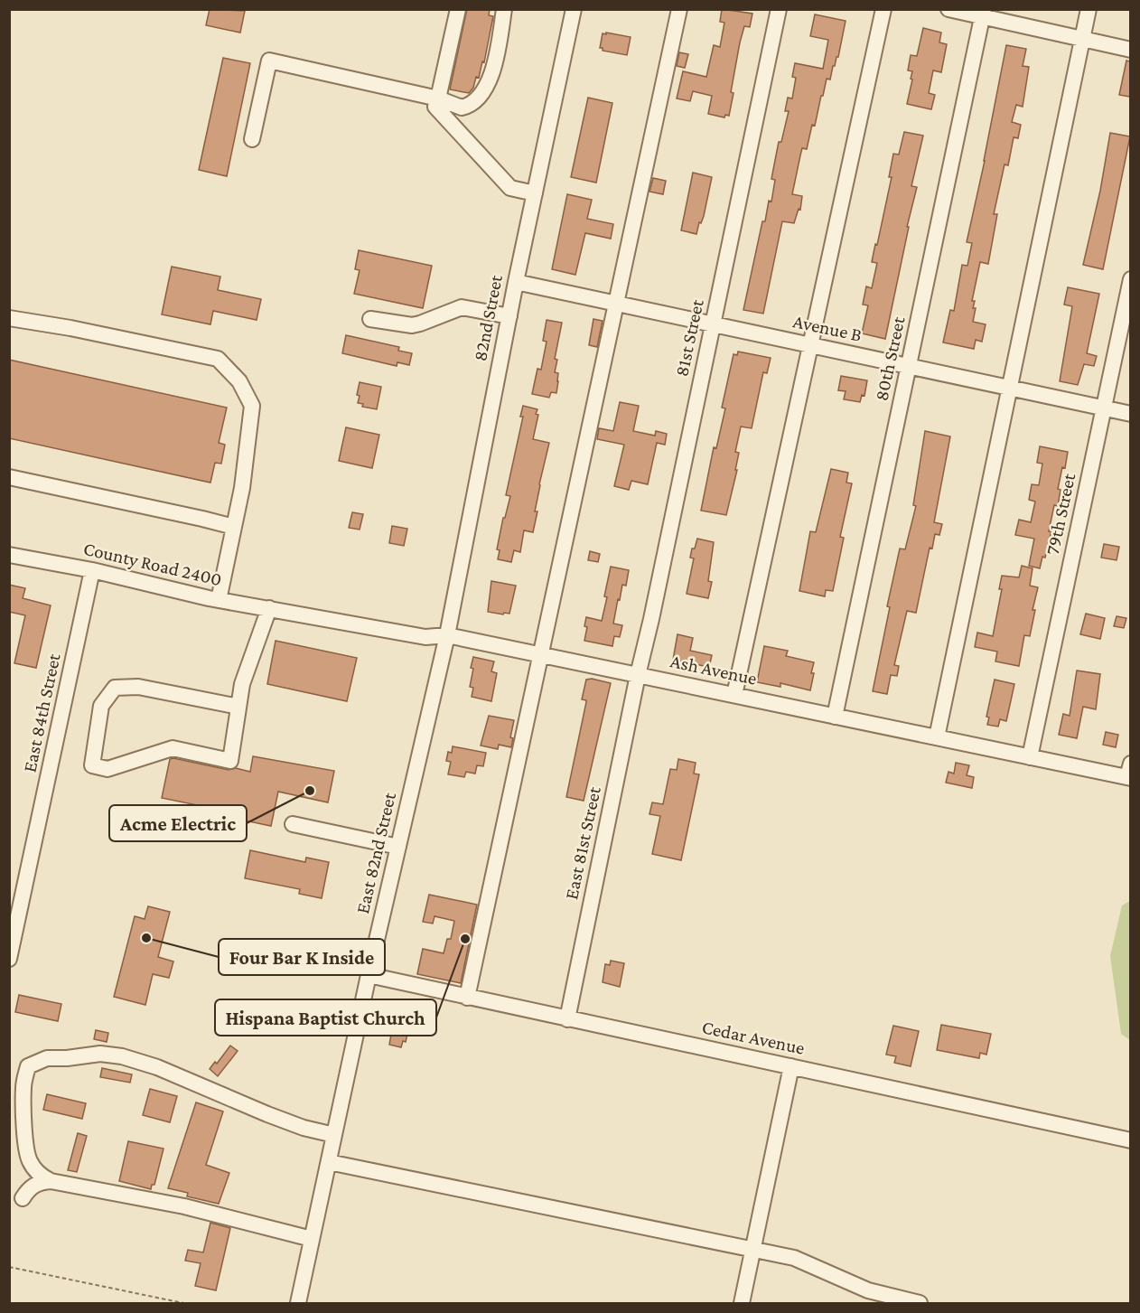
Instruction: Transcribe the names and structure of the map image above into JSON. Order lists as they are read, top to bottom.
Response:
{
  "streets": {
    "street": [
      "82nd Street",
      "Avenue B",
      "81st Street",
      "80th Street",
      "79th Street",
      "County Road 2400",
      "Ash Avenue",
      "East 84th Street",
      "East 81st Street",
      "East 82nd Street",
      "Cedar Avenue"
    ]
  },
  "crossings": [
    ["82nd Street", "Avenue B"],
    ["82nd Street", "Ash Avenue"],
    ["82nd Street", "East 82nd Street"],
    ["Avenue B", "81st Street"],
    ["Avenue B", "80th Street"],
    ["Avenue B", "79th Street"],
    ["81st Street", "Ash Avenue"],
    ["81st Street", "East 81st Street"],
    ["80th Street", "Ash Avenue"],
    ["79th Street", "Ash Avenue"],
    ["County Road 2400", "Ash Avenue"],
    ["County Road 2400", "East 84th Street"],
    ["Ash Avenue", "East 81st Street"],
    ["Ash Avenue", "East 82nd Street"],
    ["East 81st Street", "Cedar Avenue"],
    ["East 82nd Street", "Cedar Avenue"]
  ],
  "places": ["Acme Electric", "Four Bar K Inside", "Hispana Baptist Church"]
}
